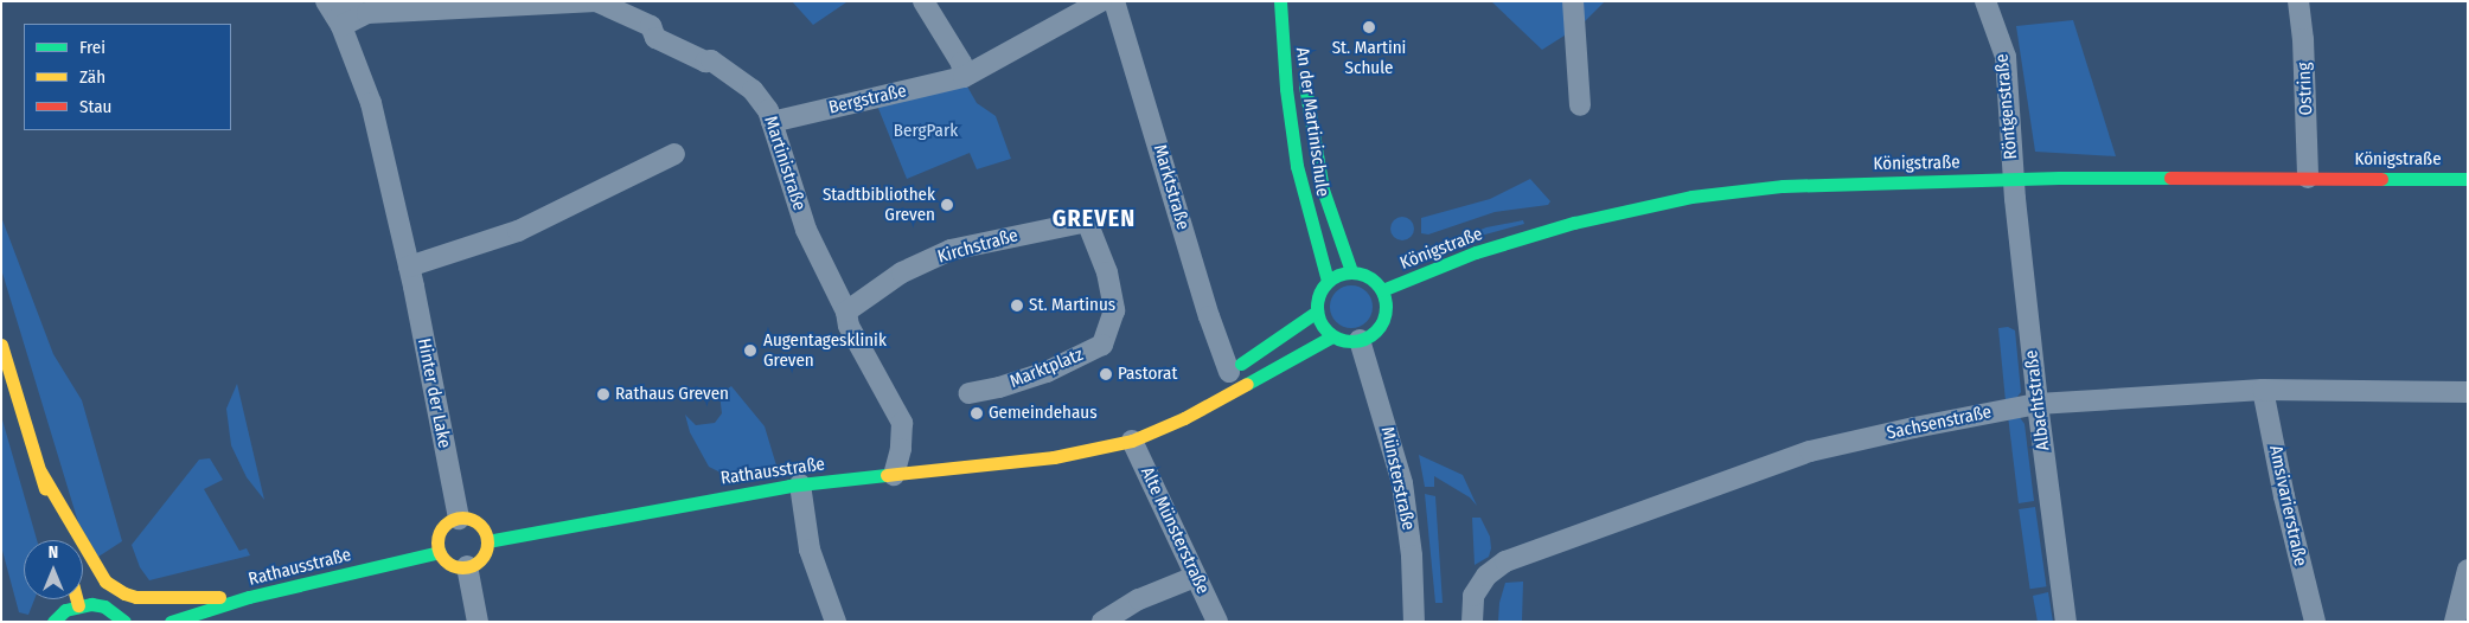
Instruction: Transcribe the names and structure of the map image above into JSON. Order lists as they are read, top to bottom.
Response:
{
  "streets": {
    "street": [
      "Ostring",
      "Bergstraße",
      "Röntgenstraße",
      "An der Martinischule",
      "Königstraße",
      "Martinistraße",
      "Marktstraße",
      "Kirchstraße",
      "Marktplatz",
      "Hinter der Lake",
      "Albachtstraße",
      "Sachsenstraße",
      "Rathausstraße",
      "Münsterstraße",
      "Amsivarierstraße",
      "Alte Münsterstraße"
    ]
  },
  "crossings": [
    ["Ostring", "Königstraße"],
    ["Bergstraße", "Martinistraße"],
    ["Röntgenstraße", "Königstraße"],
    ["Röntgenstraße", "Albachtstraße"],
    ["An der Martinischule", "Königstraße"],
    ["An der Martinischule", "Münsterstraße"],
    ["Königstraße", "Albachtstraße"],
    ["Königstraße", "Münsterstraße"],
    ["Martinistraße", "Kirchstraße"],
    ["Martinistraße", "Hinter der Lake"],
    ["Martinistraße", "Rathausstraße"],
    ["Kirchstraße", "Marktplatz"],
    ["Hinter der Lake", "Rathausstraße"],
    ["Albachtstraße", "Sachsenstraße"],
    ["Sachsenstraße", "Amsivarierstraße"],
    ["Rathausstraße", "Alte Münsterstraße"]
  ],
  "districts": ["GREVEN"],
  "parks": ["BergPark"],
  "places": [
    "St. Martini Schule",
    "Stadtbibliothek Greven",
    "St. Martinus",
    "Augentagesklinik Greven",
    "Pastorat",
    "Rathaus Greven",
    "Gemeindehaus"
  ],
  "legend": ["Frei", "Zäh", "Stau"],
  "north": "top"
}
